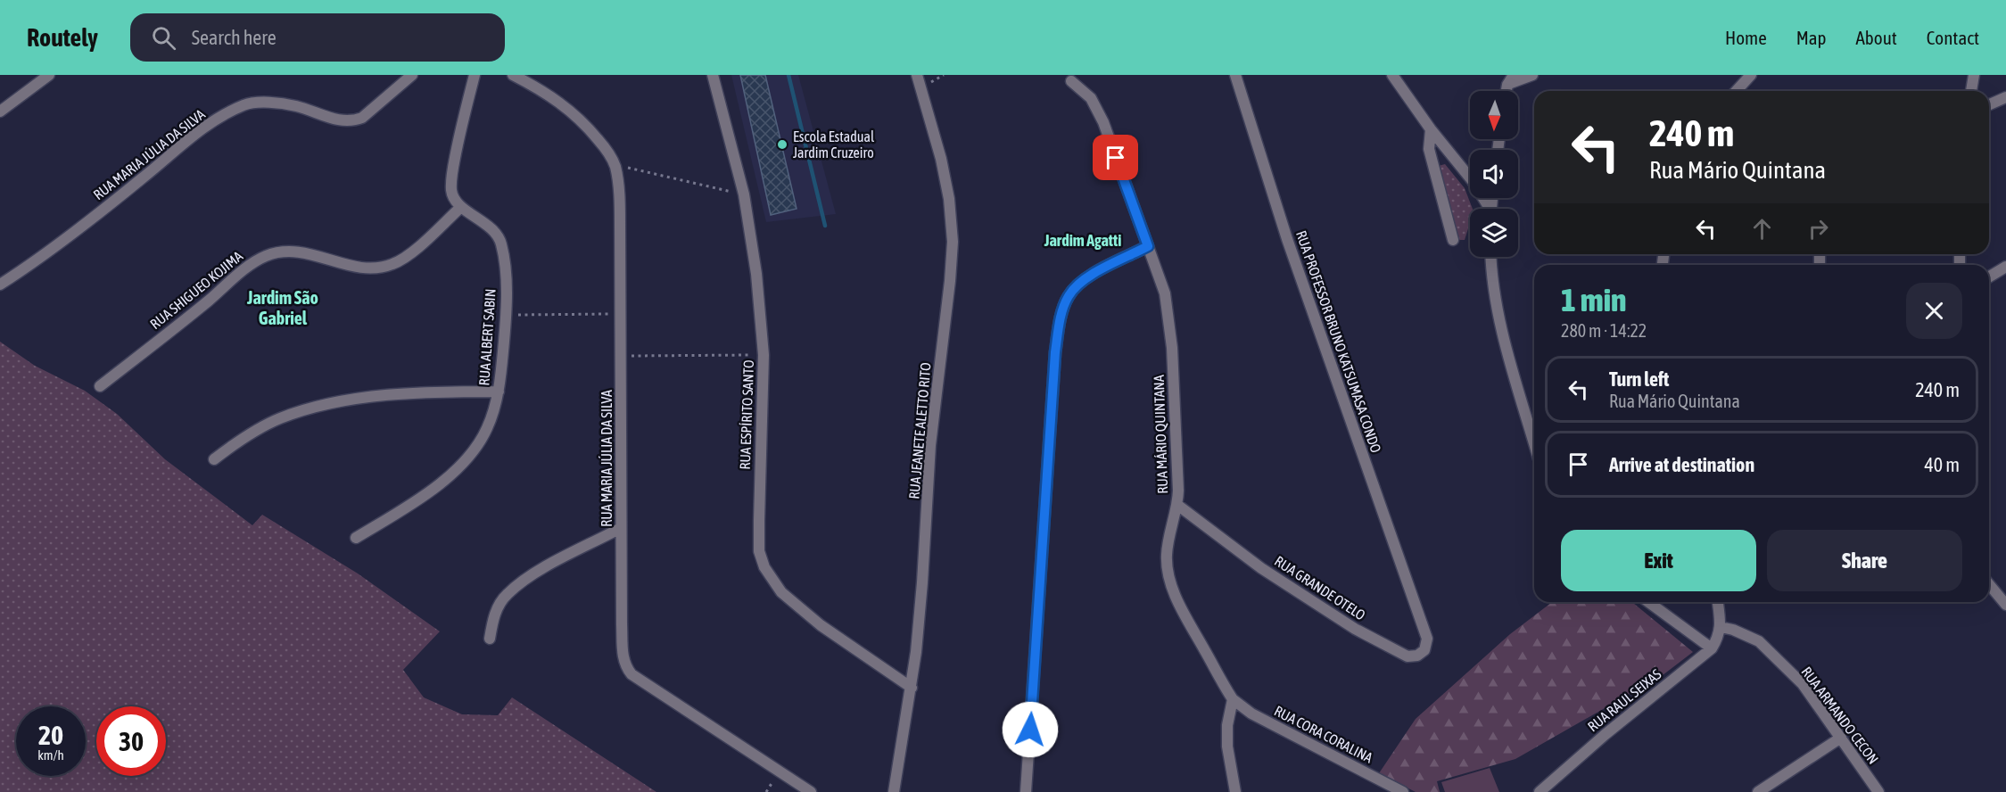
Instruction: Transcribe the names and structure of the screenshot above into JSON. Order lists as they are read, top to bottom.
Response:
{
  "streets": {
    "street": [
      "RUA MARIA JÚLIA DA SILVA",
      "RUA SHIGUEO KOJIMA",
      "RUA ALBERT SABIN",
      "RUA PROFESSOR BRUNO KATSUMASA CONDO",
      "RUA ESPÍRITO SANTO",
      "RUA JEANETE ALETTO RITO",
      "RUA MÁRIO QUINTANA",
      "RUA GRANDE OTELO",
      "RUA RAUL SEIXAS",
      "RUA ARMANDO CECON",
      "RUA CORA CORALINA"
    ]
  },
  "crossings": [
    ["RUA SHIGUEO KOJIMA", "RUA ALBERT SABIN"],
    ["RUA PROFESSOR BRUNO KATSUMASA CONDO", "RUA GRANDE OTELO"],
    ["RUA ESPÍRITO SANTO", "RUA JEANETE ALETTO RITO"],
    ["RUA MÁRIO QUINTANA", "RUA GRANDE OTELO"],
    ["RUA MÁRIO QUINTANA", "RUA CORA CORALINA"],
    ["RUA RAUL SEIXAS", "RUA ARMANDO CECON"]
  ],
  "districts": ["Jardim Agatti", "Jardim São Gabriel"],
  "places": ["Escola Estadual Jardim Cruzeiro"],
  "north": "bottom",
  "page": {
    "header": "Routely",
    "search": "Search here",
    "nav": [
      "Home",
      "Map",
      "About",
      "Contact"
    ],
    "turn": ["240 m", "Rua Mário Quintana"],
    "heading": ["1 min", "280 m · 14:22"],
    "list": [
      {
        "name": "Turn left",
        "note": "Rua Mário Quintana",
        "value": "240 m"
      },
      {
        "name": "Arrive at destination",
        "value": "40 m"
      }
    ],
    "buttons": ["Exit", "Share"],
    "speed": "20 km/h",
    "limit": "30"
  }
}
